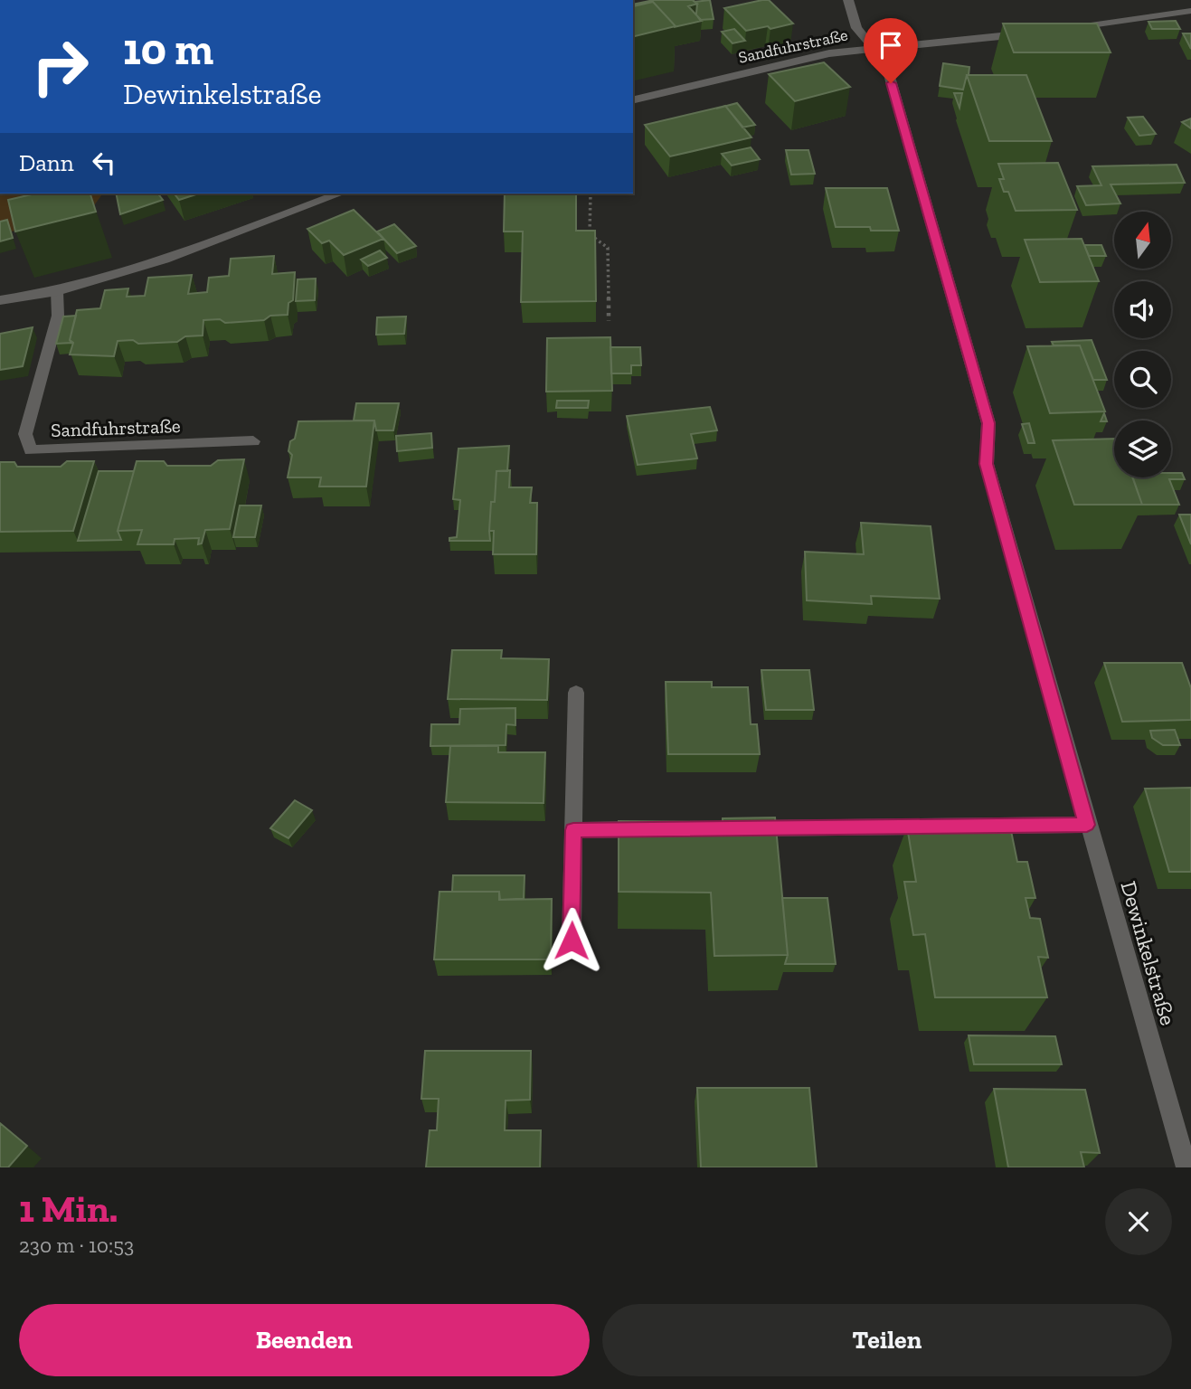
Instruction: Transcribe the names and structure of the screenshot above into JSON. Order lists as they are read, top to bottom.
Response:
{
  "streets": {
    "street": ["Sandfuhrstraße", "Dewinkelstraße"]
  },
  "crossings": [
    ["Sandfuhrstraße", "Dewinkelstraße"]
  ],
  "north": "top",
  "page": {
    "turn": ["10 m", "Dewinkelstraße"],
    "then": "Dann",
    "heading": ["1 Min.", "230 m · 10:53"],
    "buttons": ["Beenden", "Teilen"]
  }
}
